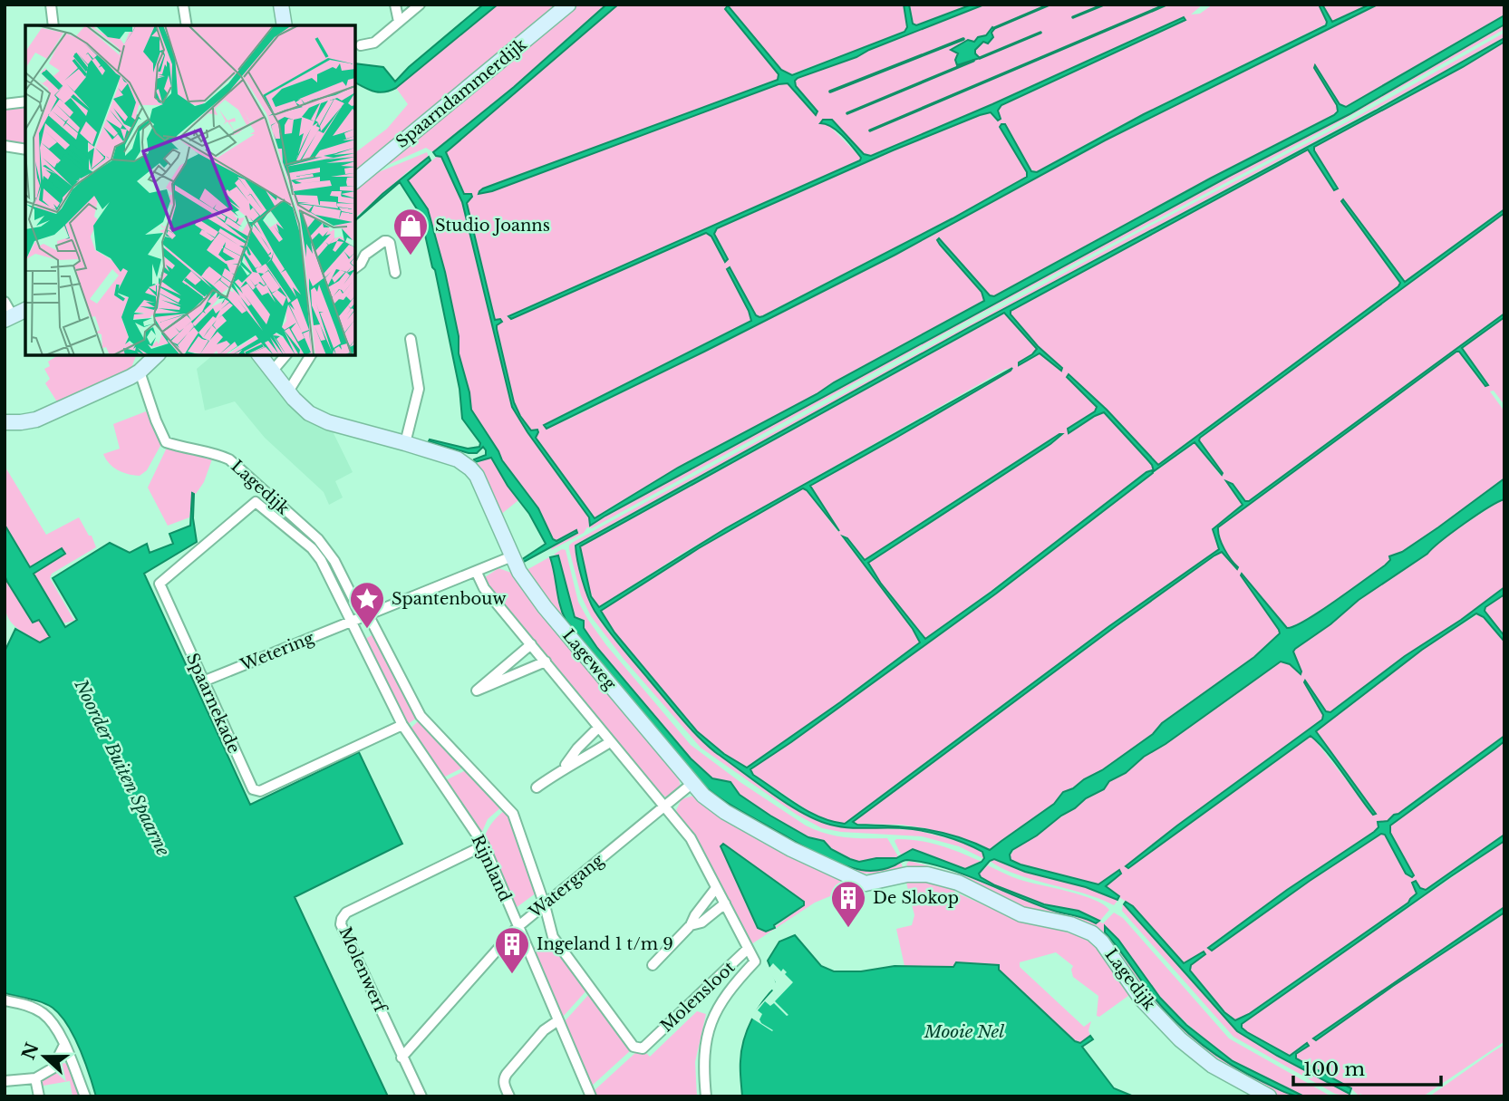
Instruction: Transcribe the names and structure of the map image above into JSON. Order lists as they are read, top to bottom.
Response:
{
  "streets": {
    "street": [
      "Spaarndammerdijk",
      "Lagedijk",
      "Wetering",
      "Lageweg",
      "Spaarnekade",
      "Rijnland",
      "Watergang",
      "Molenwerf",
      "Molensloot"
    ]
  },
  "crossings": [
    ["Lagedijk", "Wetering"],
    ["Lagedijk", "Lageweg"],
    ["Lagedijk", "Spaarnekade"],
    ["Lagedijk", "Rijnland"],
    ["Wetering", "Spaarnekade"],
    ["Wetering", "Rijnland"],
    ["Lageweg", "Watergang"],
    ["Spaarnekade", "Rijnland"],
    ["Rijnland", "Watergang"],
    ["Rijnland", "Molenwerf"],
    ["Watergang", "Molenwerf"],
    ["Watergang", "Molensloot"]
  ],
  "water": ["Noorder Buiten Spaarne", "Mooie Nel"],
  "places": {
    "shop": ["Studio Joanns"],
    "place": ["Spantenbouw"],
    "building": ["De Slokop", "Ingeland 1 t/m 9"]
  },
  "scale_bar": "100 m",
  "north": "left"
}
